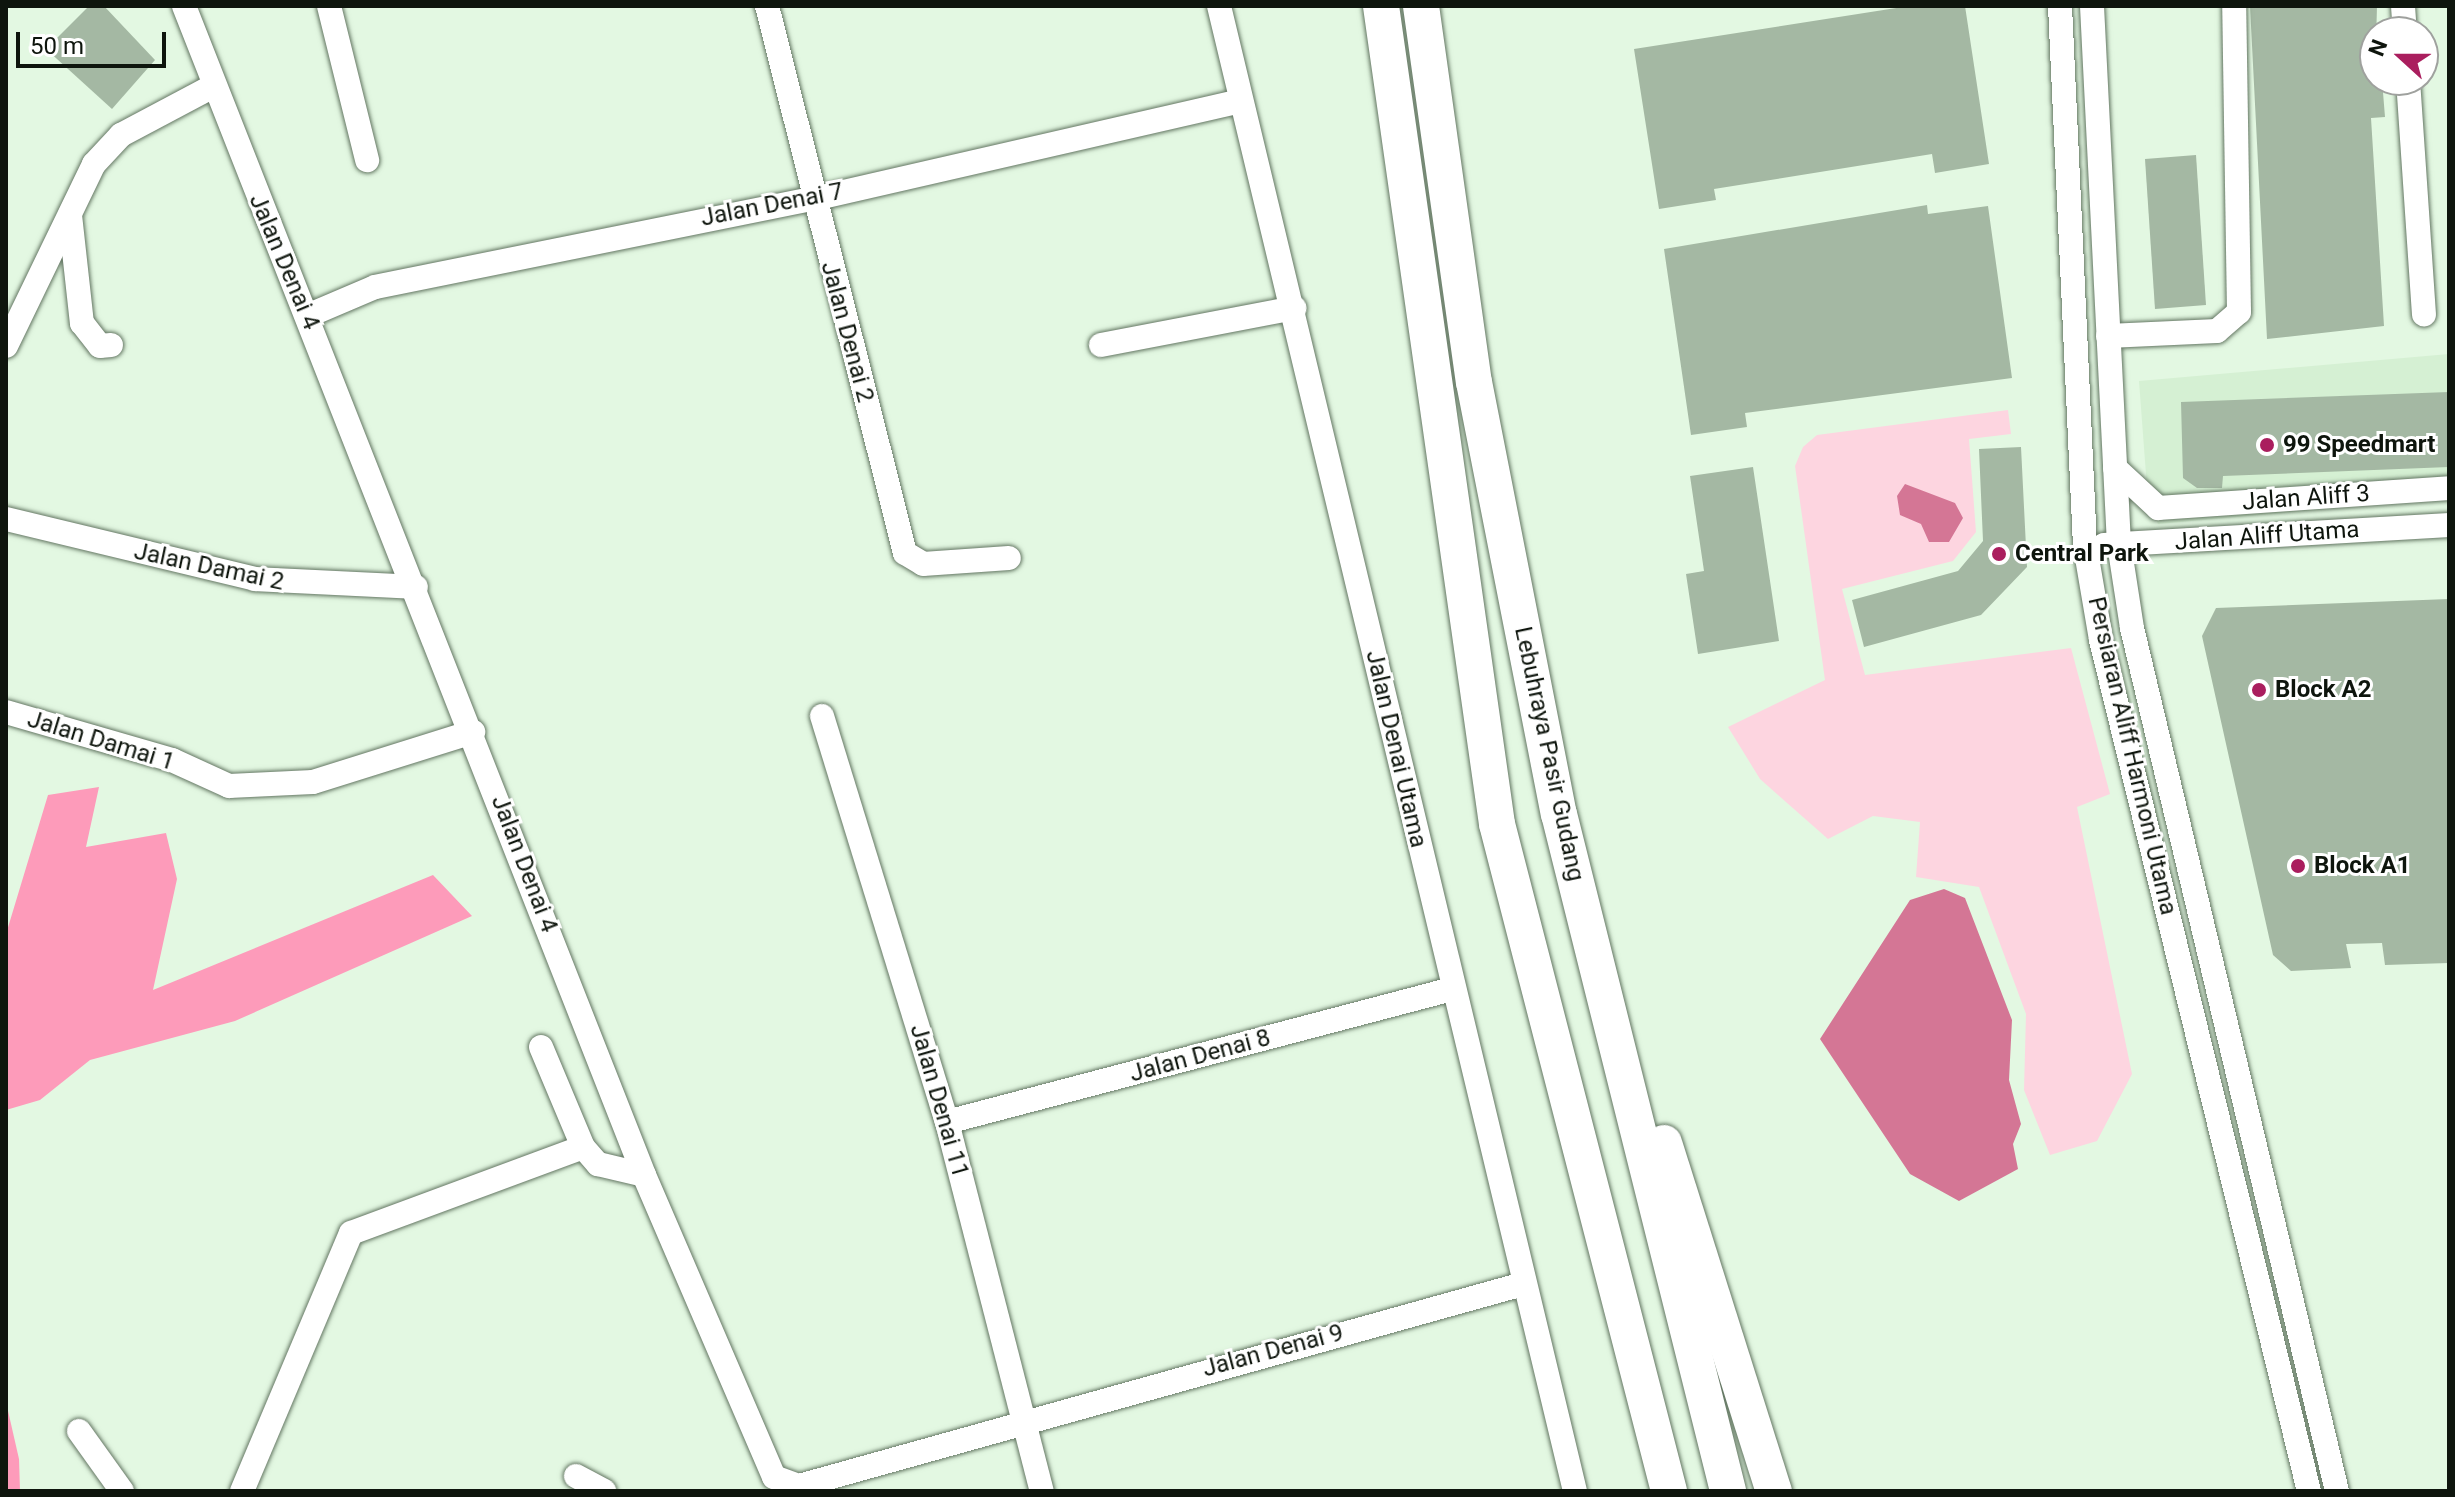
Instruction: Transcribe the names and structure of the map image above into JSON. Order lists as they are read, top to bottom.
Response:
{
  "streets": {
    "highway": ["Lebuhraya Pasir Gudang"],
    "street": [
      "Jalan Denai 7",
      "Jalan Denai 4",
      "Jalan Denai 2",
      "Jalan Aliff 3",
      "Jalan Aliff Utama",
      "Jalan Damai 2",
      "Jalan Damai 1",
      "Jalan Denai Utama",
      "Persiaran Aliff Harmoni Utama",
      "Jalan Denai 8",
      "Jalan Denai 11",
      "Jalan Denai 9"
    ]
  },
  "crossings": [
    ["Jalan Denai 7", "Jalan Denai 4"],
    ["Jalan Denai 7", "Jalan Denai 2"],
    ["Jalan Denai 7", "Jalan Denai Utama"],
    ["Jalan Denai 4", "Jalan Damai 2"],
    ["Jalan Denai 4", "Jalan Damai 1"],
    ["Jalan Denai 4", "Jalan Denai 11"],
    ["Jalan Denai 4", "Jalan Denai 9"],
    ["Jalan Aliff 3", "Persiaran Aliff Harmoni Utama"],
    ["Jalan Aliff Utama", "Persiaran Aliff Harmoni Utama"],
    ["Jalan Denai Utama", "Jalan Denai 8"],
    ["Jalan Denai Utama", "Jalan Denai 9"],
    ["Jalan Denai 8", "Jalan Denai 11"],
    ["Jalan Denai 11", "Jalan Denai 9"]
  ],
  "places": [
    "99 Speedmart",
    "Central Park",
    "Block A2",
    "Block A1"
  ],
  "scale_bar": "50 m",
  "north": "left"
}
